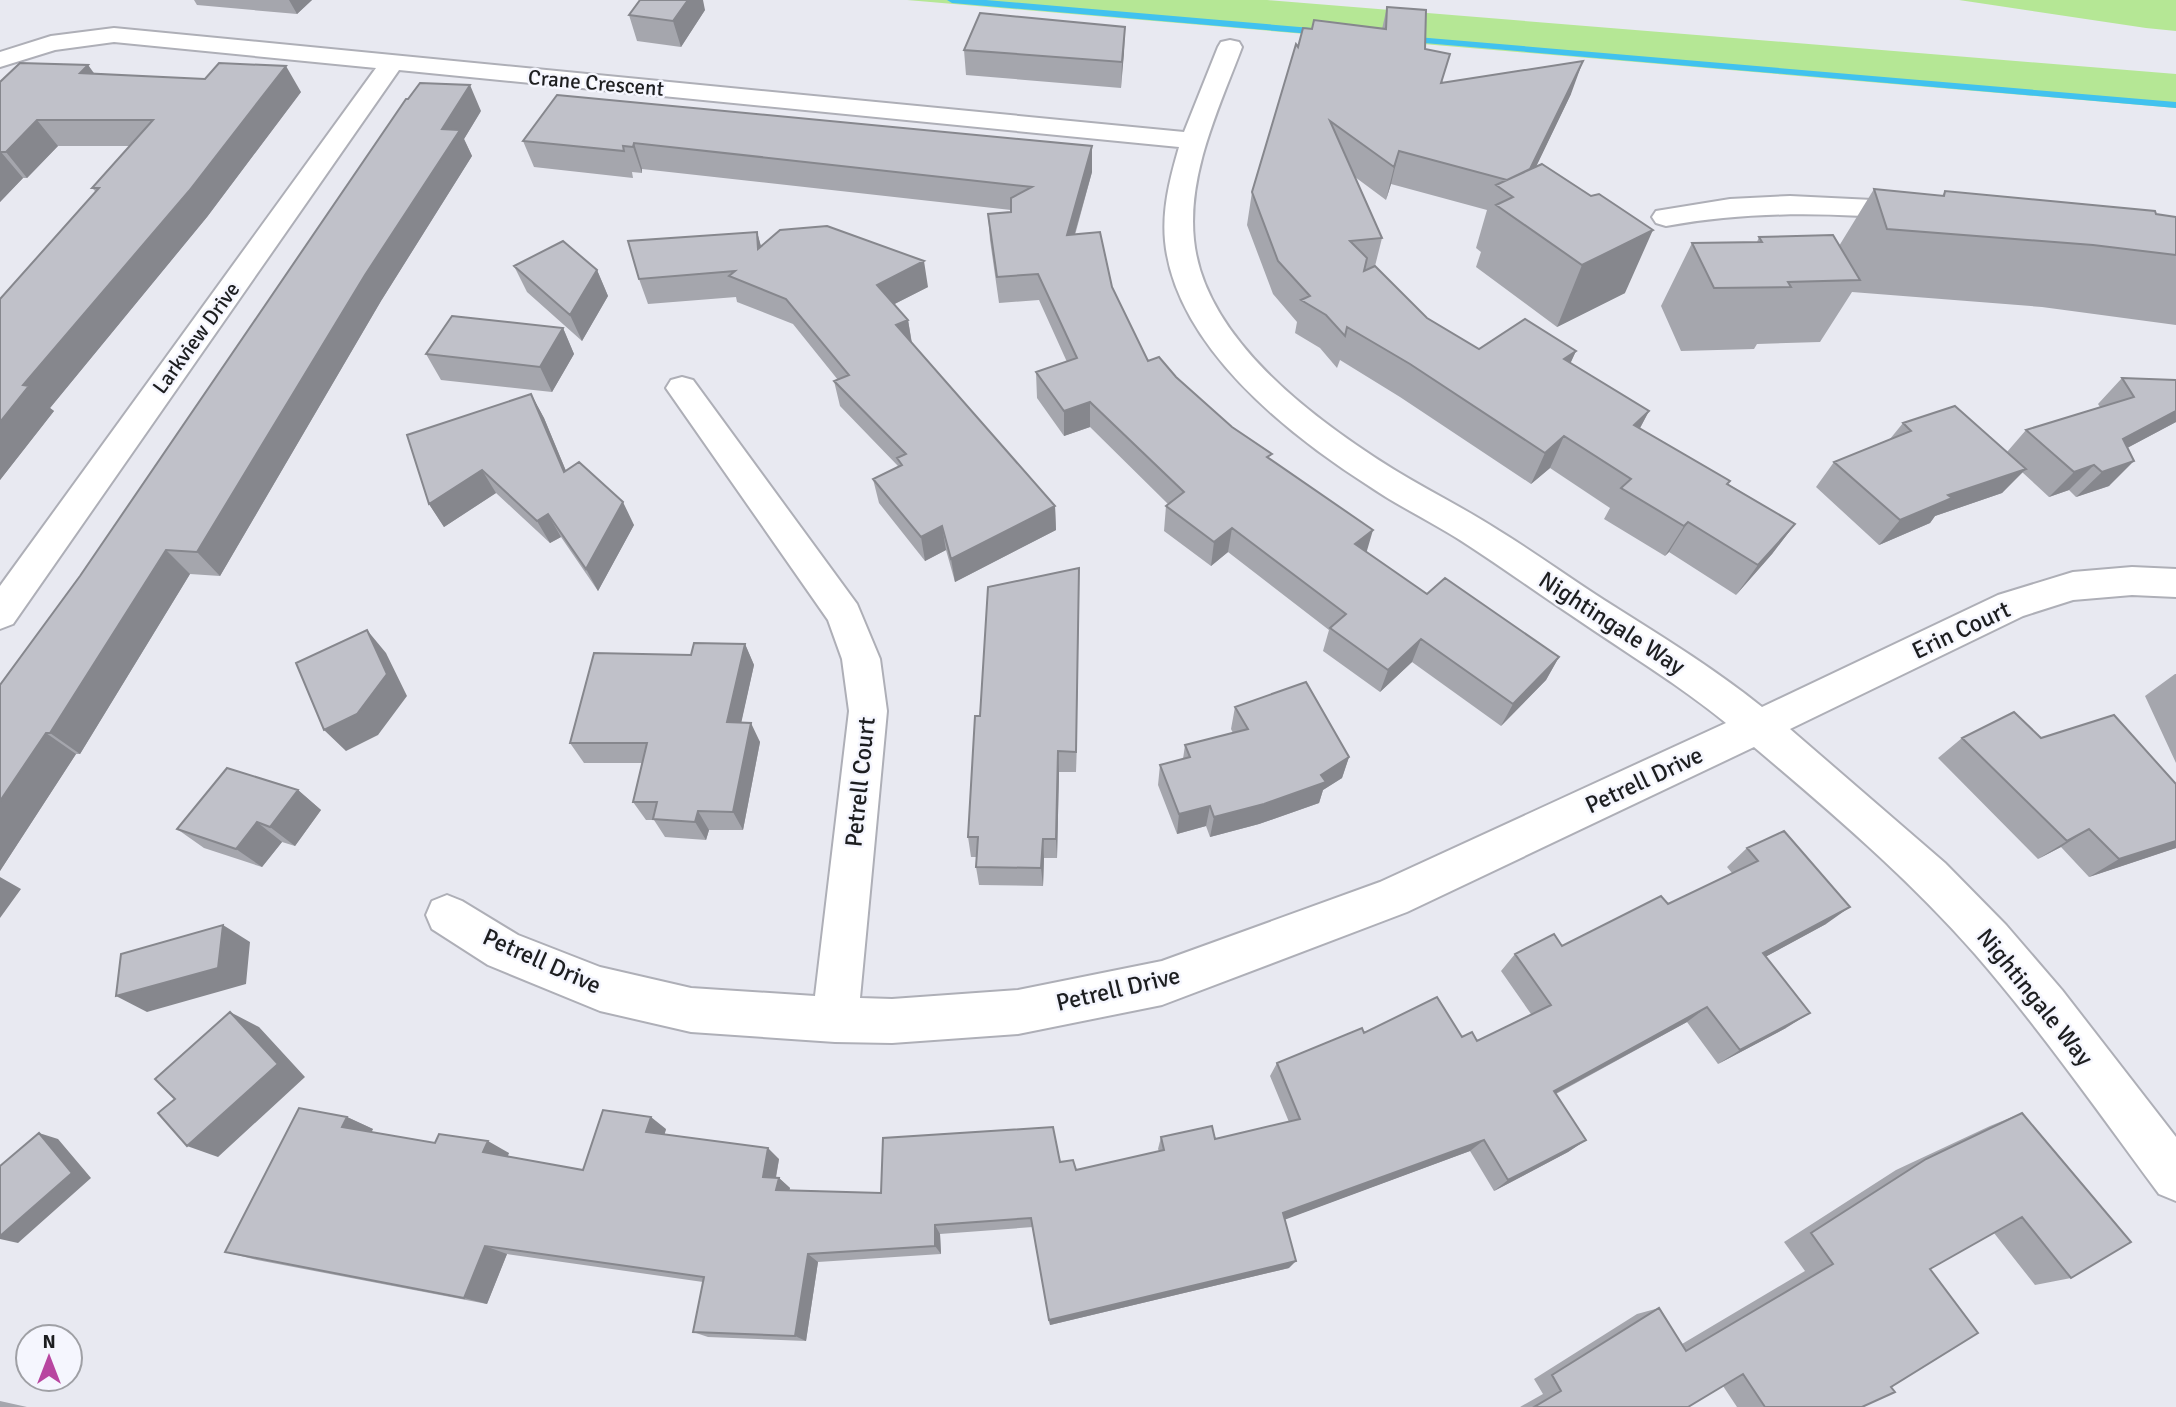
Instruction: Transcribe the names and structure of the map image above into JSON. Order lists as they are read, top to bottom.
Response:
{
  "streets": {
    "street": [
      "Crane Crescent",
      "Larkview Drive",
      "Nightingale Way",
      "Erin Court",
      "Petrell Drive",
      "Petrell Court"
    ]
  },
  "crossings": [
    ["Crane Crescent", "Larkview Drive"],
    ["Crane Crescent", "Nightingale Way"],
    ["Nightingale Way", "Erin Court"],
    ["Nightingale Way", "Petrell Drive"],
    ["Erin Court", "Petrell Drive"],
    ["Petrell Drive", "Petrell Court"]
  ],
  "north": "top"
}
